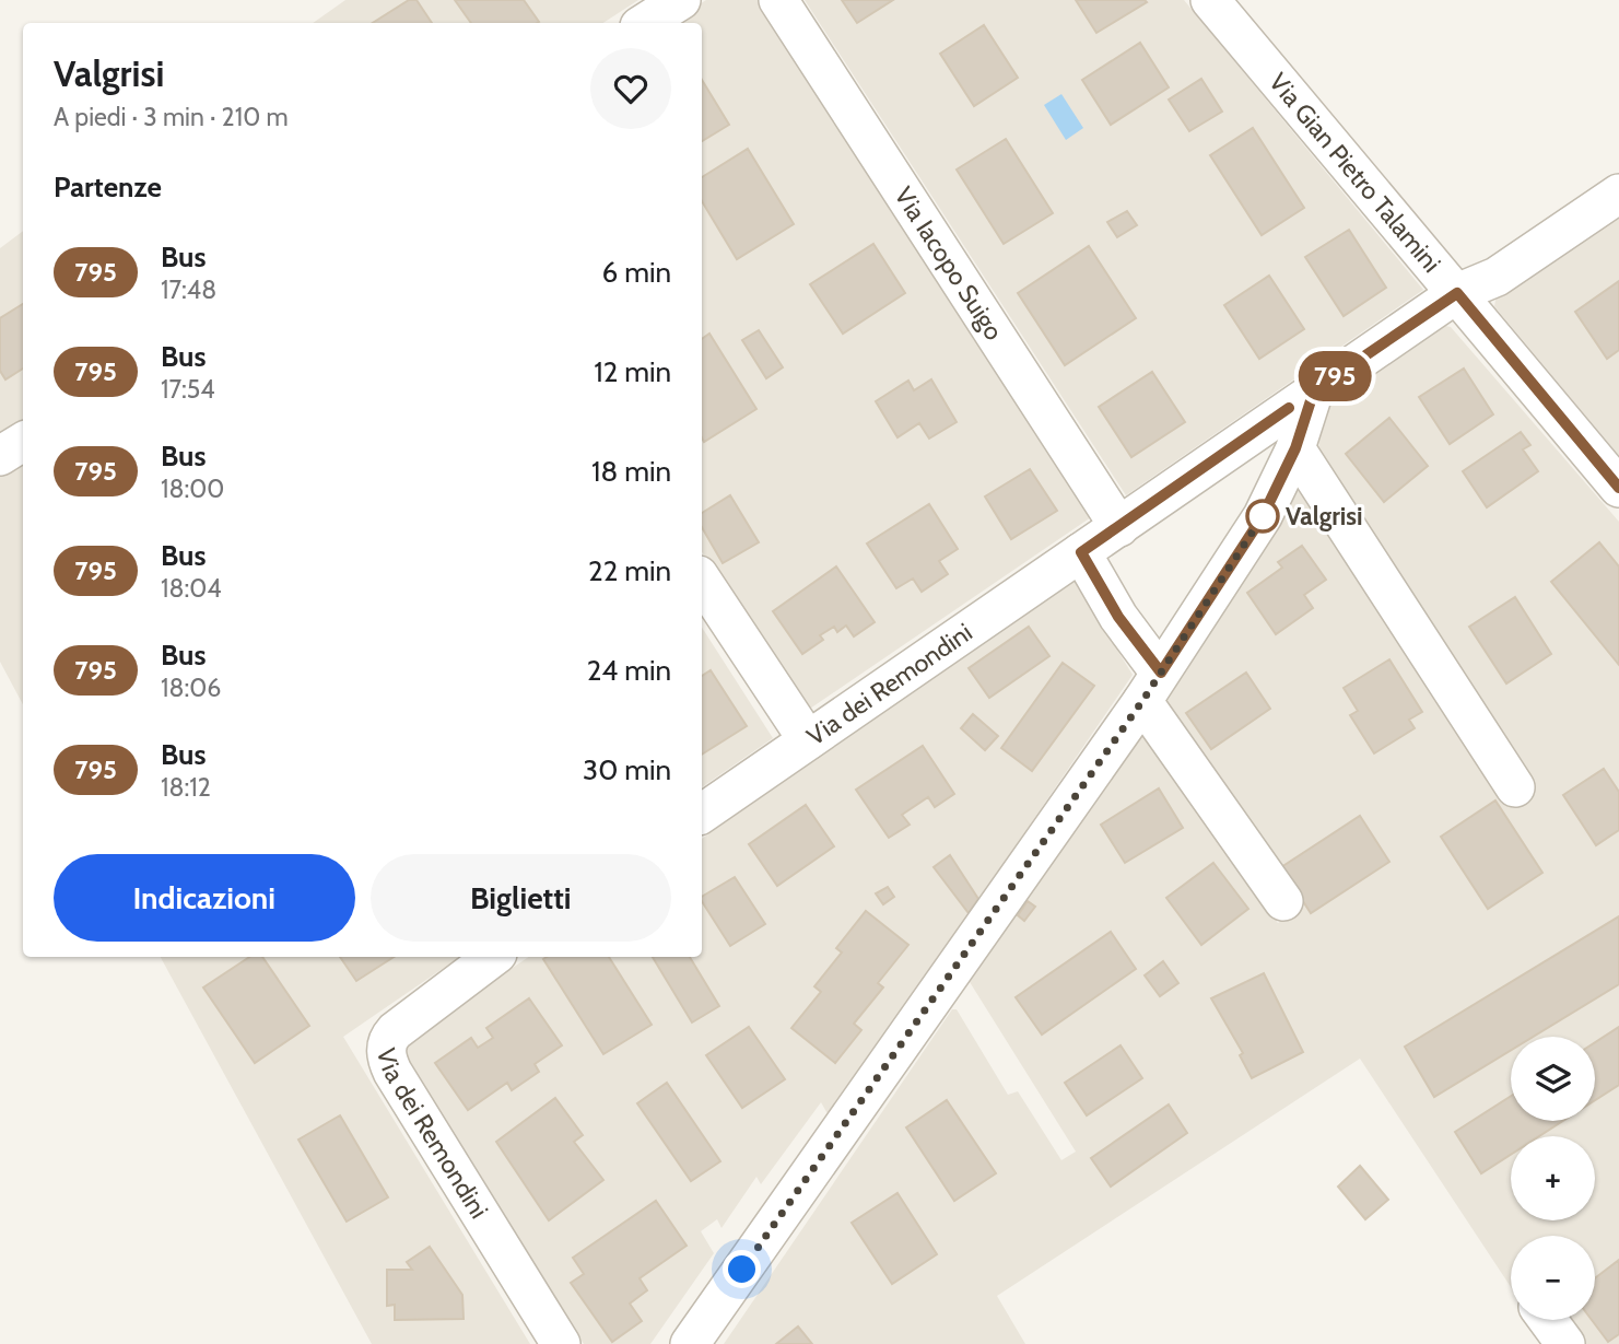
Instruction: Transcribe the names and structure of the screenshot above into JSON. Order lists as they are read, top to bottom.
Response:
{
  "streets": {
    "street": ["Via Gian Pietro Talamini", "Via Iacopo Suigo", "Via dei Remondini"]
  },
  "crossings": [
    ["Via Iacopo Suigo", "Via dei Remondini"]
  ],
  "places": ["Valgrisi"],
  "lines": ["bus line 795"],
  "page": {
    "on_map": "795",
    "heading": [
      ["Valgrisi", "A piedi · 3 min · 210 m"],
      "Partenze"
    ],
    "list": [
      {
        "mark": "795",
        "name": "Bus",
        "note": "17:48",
        "value": "6 min"
      },
      {
        "mark": "795",
        "name": "Bus",
        "note": "17:54",
        "value": "12 min"
      },
      {
        "mark": "795",
        "name": "Bus",
        "note": "18:00",
        "value": "18 min"
      },
      {
        "mark": "795",
        "name": "Bus",
        "note": "18:04",
        "value": "22 min"
      },
      {
        "mark": "795",
        "name": "Bus",
        "note": "18:06",
        "value": "24 min"
      },
      {
        "mark": "795",
        "name": "Bus",
        "note": "18:12",
        "value": "30 min"
      }
    ],
    "buttons": ["Indicazioni", "Biglietti"],
    "map_buttons": ["+", "−"]
  }
}
